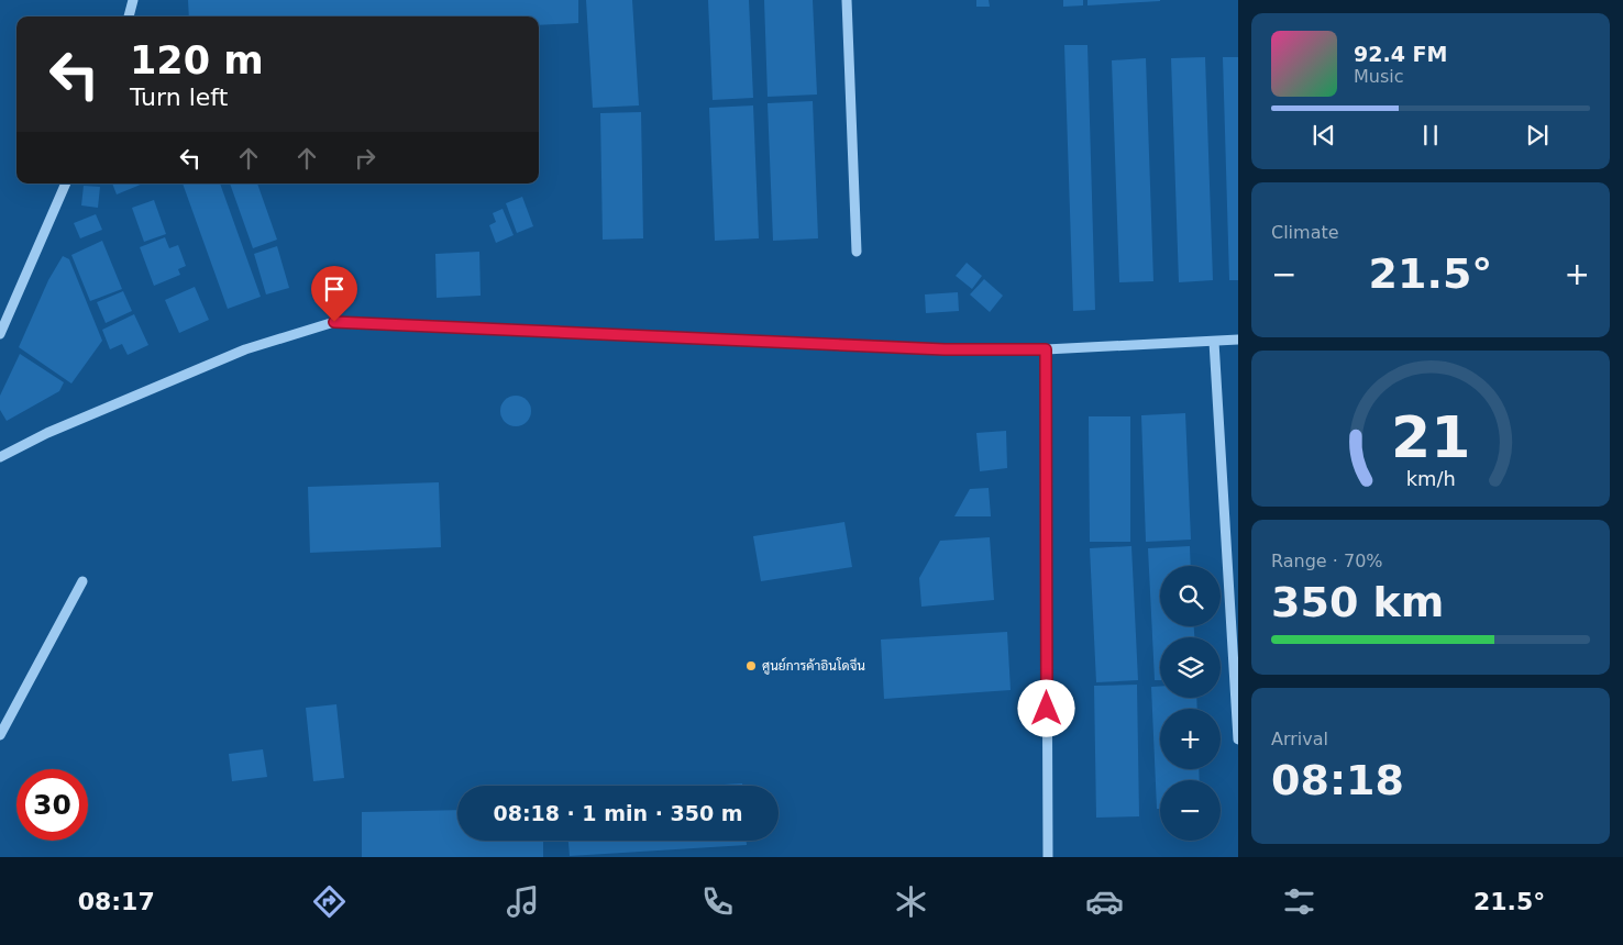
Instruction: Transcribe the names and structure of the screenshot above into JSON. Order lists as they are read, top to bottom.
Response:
{
  "places": ["ศูนย์การค้าอินโดจีน"],
  "page": {
    "turn": ["120 m", "Turn left"],
    "song": ["92.4 FM", "Music"],
    "tile": [
      "Climate",
      ["Range · 70%", "350 km"],
      ["Arrival", "08:18"]
    ],
    "heat": ["−", "21.5°", "+"],
    "map_buttons": ["+", "−"],
    "limit": "30",
    "trip": "08:18 · 1 min · 350 m",
    "tabs": ["08:17", "21.5°"],
    "gauge": ["21", "km/h"]
  }
}
